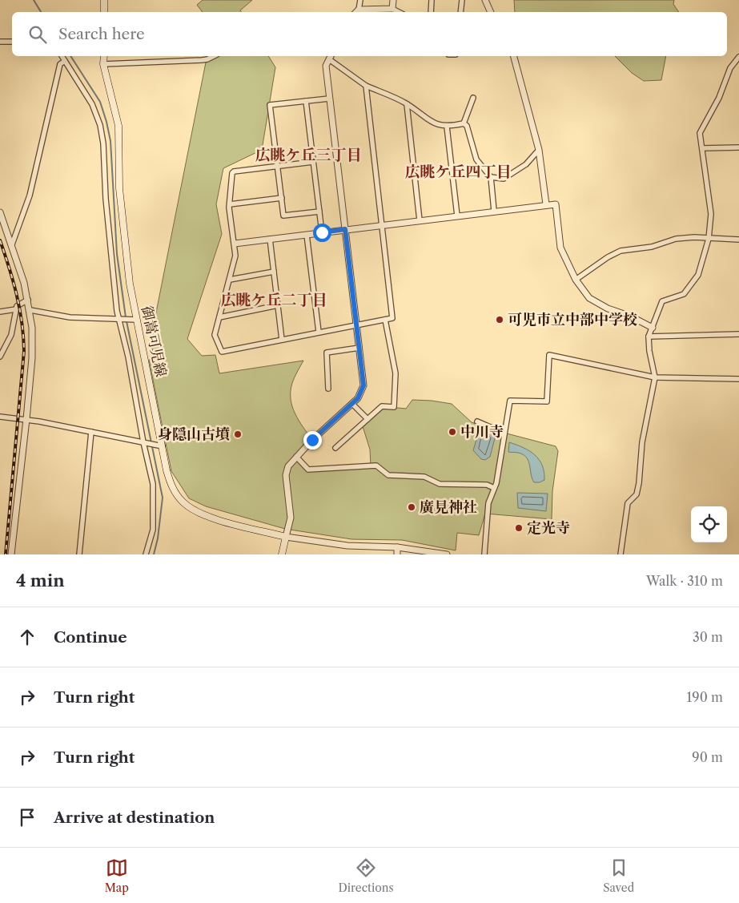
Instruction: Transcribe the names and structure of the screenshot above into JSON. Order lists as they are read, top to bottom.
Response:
{
  "streets": {
    "main road": ["御嵩可児線"]
  },
  "districts": ["広眺ケ丘三丁目", "広眺ケ丘四丁目", "広眺ケ丘二丁目"],
  "places": [
    "可児市立中部中学校",
    "中川寺",
    "身隠山古墳",
    "廣見神社",
    "定光寺"
  ],
  "page": {
    "search": "Search here",
    "heading": ["4 min", "Walk · 310 m"],
    "list": [
      ["Continue", "30 m"],
      ["Turn right", "190 m"],
      ["Turn right", "90 m"],
      "Arrive at destination"
    ],
    "nav": ["Map", "Directions", "Saved"]
  }
}
